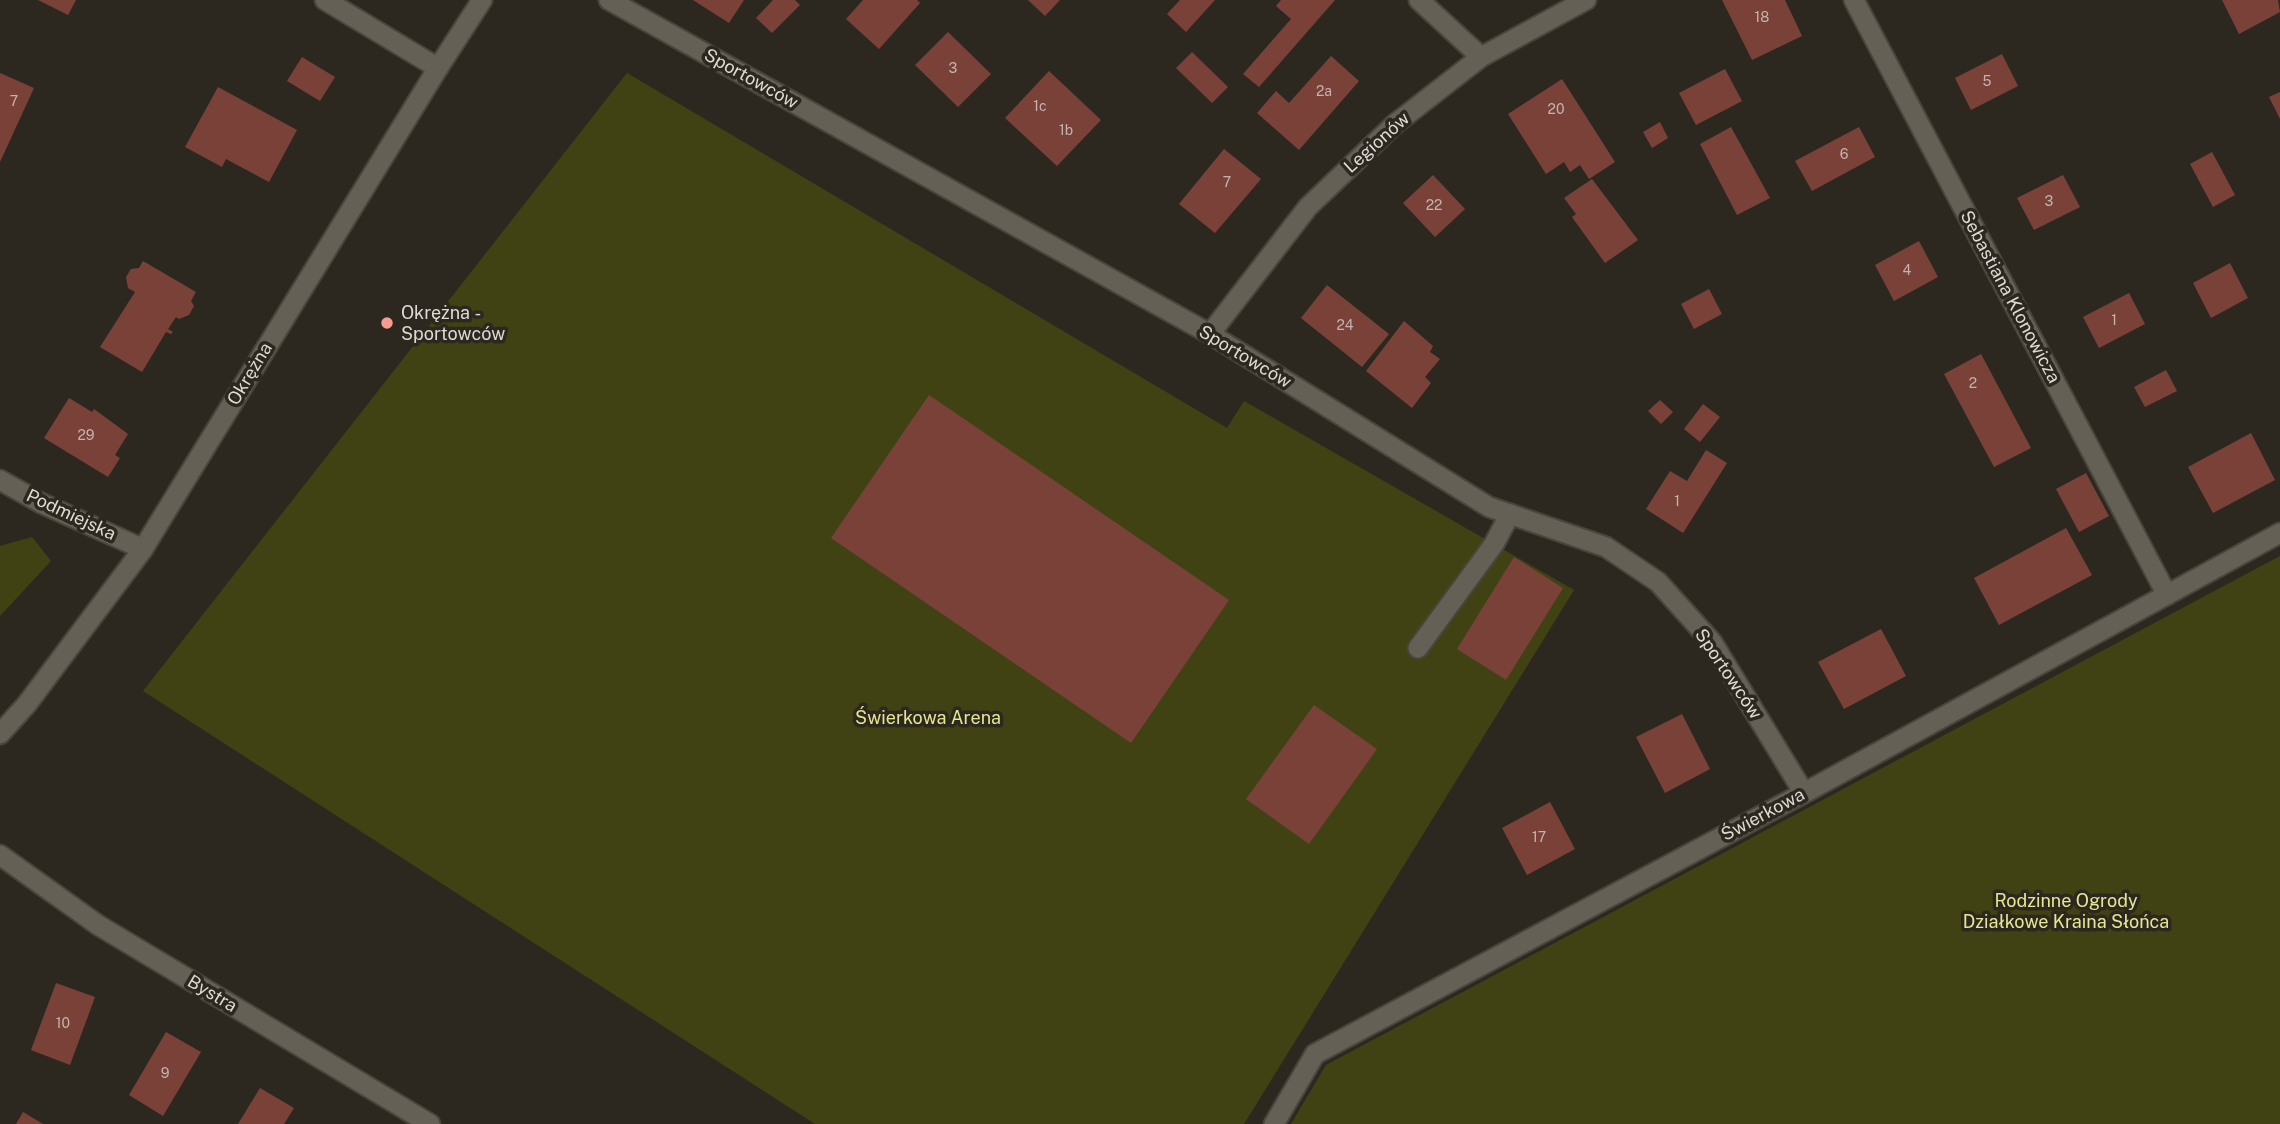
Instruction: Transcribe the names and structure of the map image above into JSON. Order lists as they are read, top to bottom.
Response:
{
  "streets": {
    "street": [
      "Sportowców",
      "Legionów",
      "Sebastiana Klonowicza",
      "Okrężna",
      "Podmiejska",
      "Świerkowa",
      "Bystra"
    ]
  },
  "crossings": [
    ["Sportowców", "Legionów"],
    ["Sportowców", "Świerkowa"],
    ["Sebastiana Klonowicza", "Świerkowa"],
    ["Okrężna", "Podmiejska"]
  ],
  "parks": ["Świerkowa Arena", "Rodzinne Ogrody Działkowe Kraina Słońca"],
  "places": ["Okrężna - Sportowców"],
  "house_numbers": [
    "18",
    "3",
    "5",
    "2a",
    "7",
    "1c",
    "20",
    "1b",
    "6",
    "7",
    "3",
    "22",
    "4",
    "1",
    "24",
    "2",
    "29",
    "1",
    "17",
    "10",
    "9"
  ]
}
